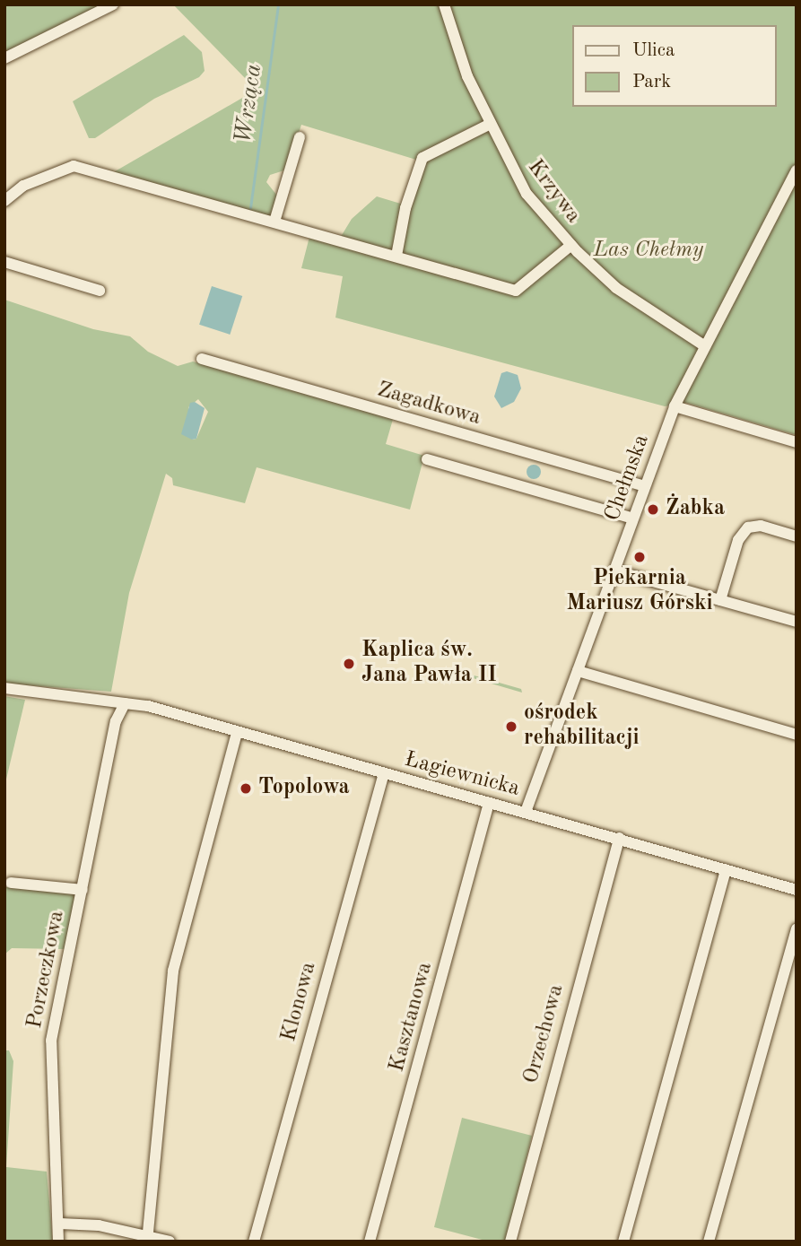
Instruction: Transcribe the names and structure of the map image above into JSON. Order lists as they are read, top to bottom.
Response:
{
  "streets": {
    "street": [
      "Krzywa",
      "Zagadkowa",
      "Chełmska",
      "Łagiewnicka",
      "Porzeczkowa",
      "Klonowa",
      "Kasztanowa",
      "Orzechowa"
    ]
  },
  "crossings": [
    ["Krzywa", "Chełmska"],
    ["Zagadkowa", "Chełmska"],
    ["Chełmska", "Łagiewnicka"],
    ["Łagiewnicka", "Porzeczkowa"],
    ["Łagiewnicka", "Klonowa"],
    ["Łagiewnicka", "Kasztanowa"],
    ["Łagiewnicka", "Orzechowa"]
  ],
  "water": ["Wrząca"],
  "parks": ["Las Chełmy"],
  "places": [
    "Żabka",
    "Piekarnia Mariusz Górski",
    "Kaplica św. Jana Pawła II",
    "ośrodek rehabilitacji",
    "Topolowa"
  ],
  "legend": ["Ulica", "Park"]
}
